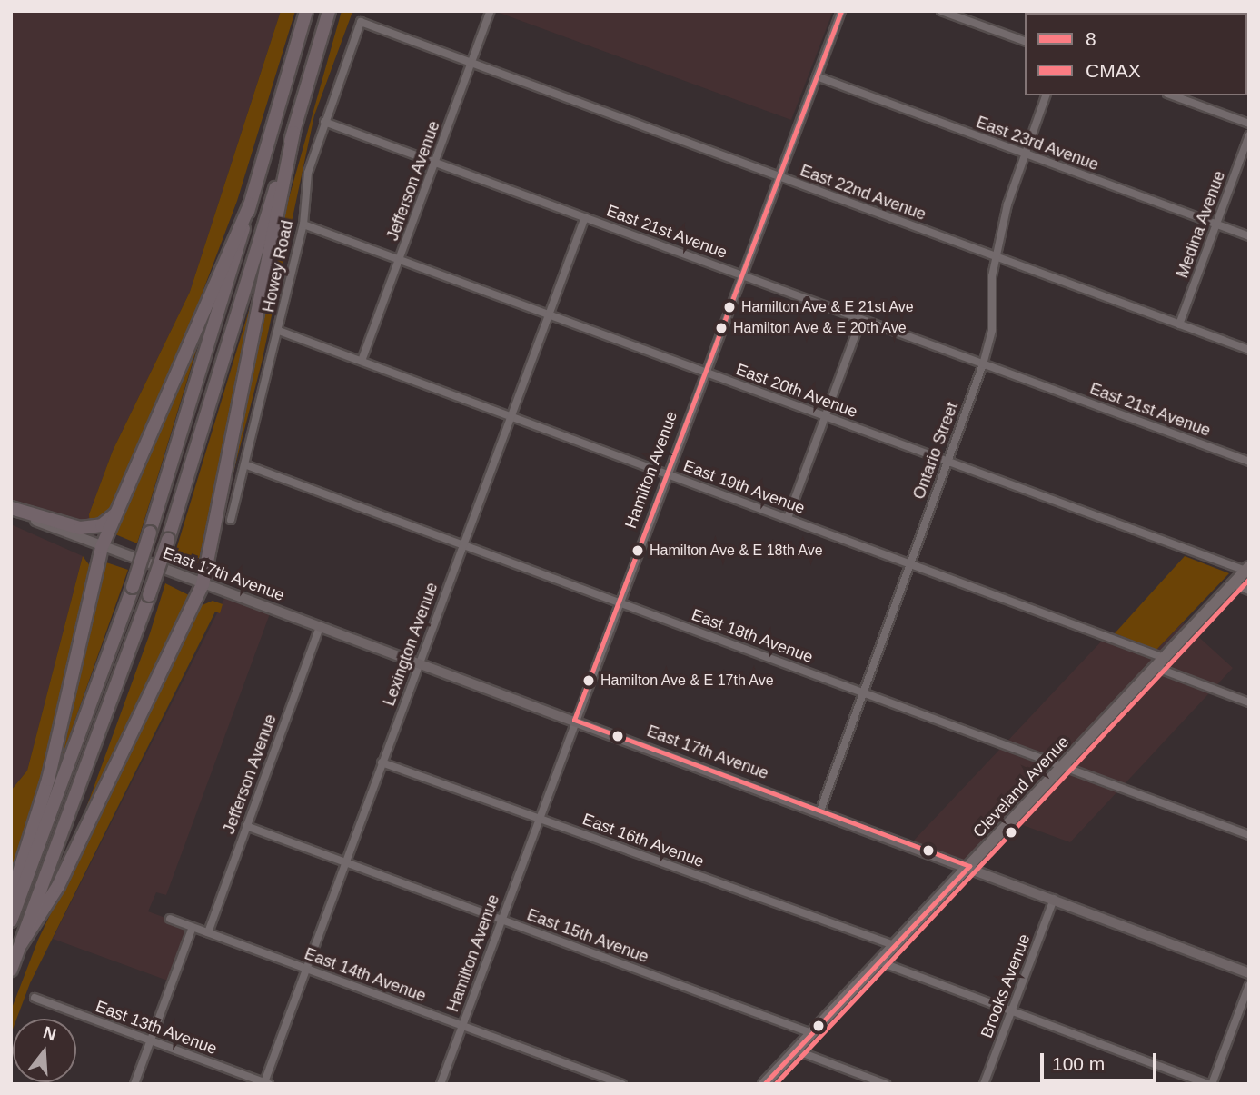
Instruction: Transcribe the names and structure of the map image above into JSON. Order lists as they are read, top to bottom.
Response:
{
  "streets": {
    "main road": ["Cleveland Avenue"],
    "street": [
      "East 23rd Avenue",
      "Jefferson Avenue",
      "East 22nd Avenue",
      "Medina Avenue",
      "East 21st Avenue",
      "Howey Road",
      "East 20th Avenue",
      "Ontario Street",
      "Hamilton Avenue",
      "East 19th Avenue",
      "East 17th Avenue",
      "East 18th Avenue",
      "Lexington Avenue",
      "East 16th Avenue",
      "East 15th Avenue",
      "East 14th Avenue",
      "Brooks Avenue",
      "East 13th Avenue"
    ]
  },
  "crossings": [
    ["East 23rd Avenue", "Medina Avenue"],
    ["East 23rd Avenue", "Ontario Street"],
    ["East 23rd Avenue", "Hamilton Avenue"],
    ["Jefferson Avenue", "East 22nd Avenue"],
    ["Jefferson Avenue", "East 21st Avenue"],
    ["Jefferson Avenue", "East 20th Avenue"],
    ["Jefferson Avenue", "East 19th Avenue"],
    ["Jefferson Avenue", "East 17th Avenue"],
    ["Jefferson Avenue", "East 15th Avenue"],
    ["Jefferson Avenue", "East 14th Avenue"],
    ["East 22nd Avenue", "Medina Avenue"],
    ["East 22nd Avenue", "Howey Road"],
    ["East 22nd Avenue", "Ontario Street"],
    ["East 22nd Avenue", "Hamilton Avenue"],
    ["East 21st Avenue", "Howey Road"],
    ["East 21st Avenue", "Ontario Street"],
    ["East 21st Avenue", "Hamilton Avenue"],
    ["East 21st Avenue", "Lexington Avenue"],
    ["Howey Road", "East 20th Avenue"],
    ["Howey Road", "East 19th Avenue"],
    ["Howey Road", "East 18th Avenue"],
    ["East 20th Avenue", "Ontario Street"],
    ["East 20th Avenue", "Hamilton Avenue"],
    ["East 20th Avenue", "Lexington Avenue"],
    ["East 20th Avenue", "Cleveland Avenue"],
    ["Ontario Street", "East 19th Avenue"],
    ["Ontario Street", "East 17th Avenue"],
    ["Ontario Street", "East 18th Avenue"],
    ["Hamilton Avenue", "East 19th Avenue"],
    ["Hamilton Avenue", "East 17th Avenue"],
    ["Hamilton Avenue", "East 18th Avenue"],
    ["Hamilton Avenue", "East 16th Avenue"],
    ["Hamilton Avenue", "East 15th Avenue"],
    ["Hamilton Avenue", "East 14th Avenue"],
    ["East 19th Avenue", "Lexington Avenue"],
    ["East 19th Avenue", "Cleveland Avenue"],
    ["East 17th Avenue", "Lexington Avenue"],
    ["East 17th Avenue", "Cleveland Avenue"],
    ["East 17th Avenue", "Brooks Avenue"],
    ["East 18th Avenue", "Lexington Avenue"],
    ["East 18th Avenue", "Cleveland Avenue"],
    ["Lexington Avenue", "East 16th Avenue"],
    ["Lexington Avenue", "East 15th Avenue"],
    ["Lexington Avenue", "East 14th Avenue"],
    ["Lexington Avenue", "East 13th Avenue"],
    ["Cleveland Avenue", "East 16th Avenue"],
    ["Cleveland Avenue", "East 15th Avenue"]
  ],
  "places": [
    "Hamilton Ave & E 21st Ave",
    "Hamilton Ave & E 20th Ave",
    "Hamilton Ave & E 18th Ave",
    "Hamilton Ave & E 17th Ave"
  ],
  "lines": ["transit line 8", "transit line CMAX"],
  "legend": ["8", "CMAX"],
  "scale_bar": "100 m",
  "north": "top"
}
